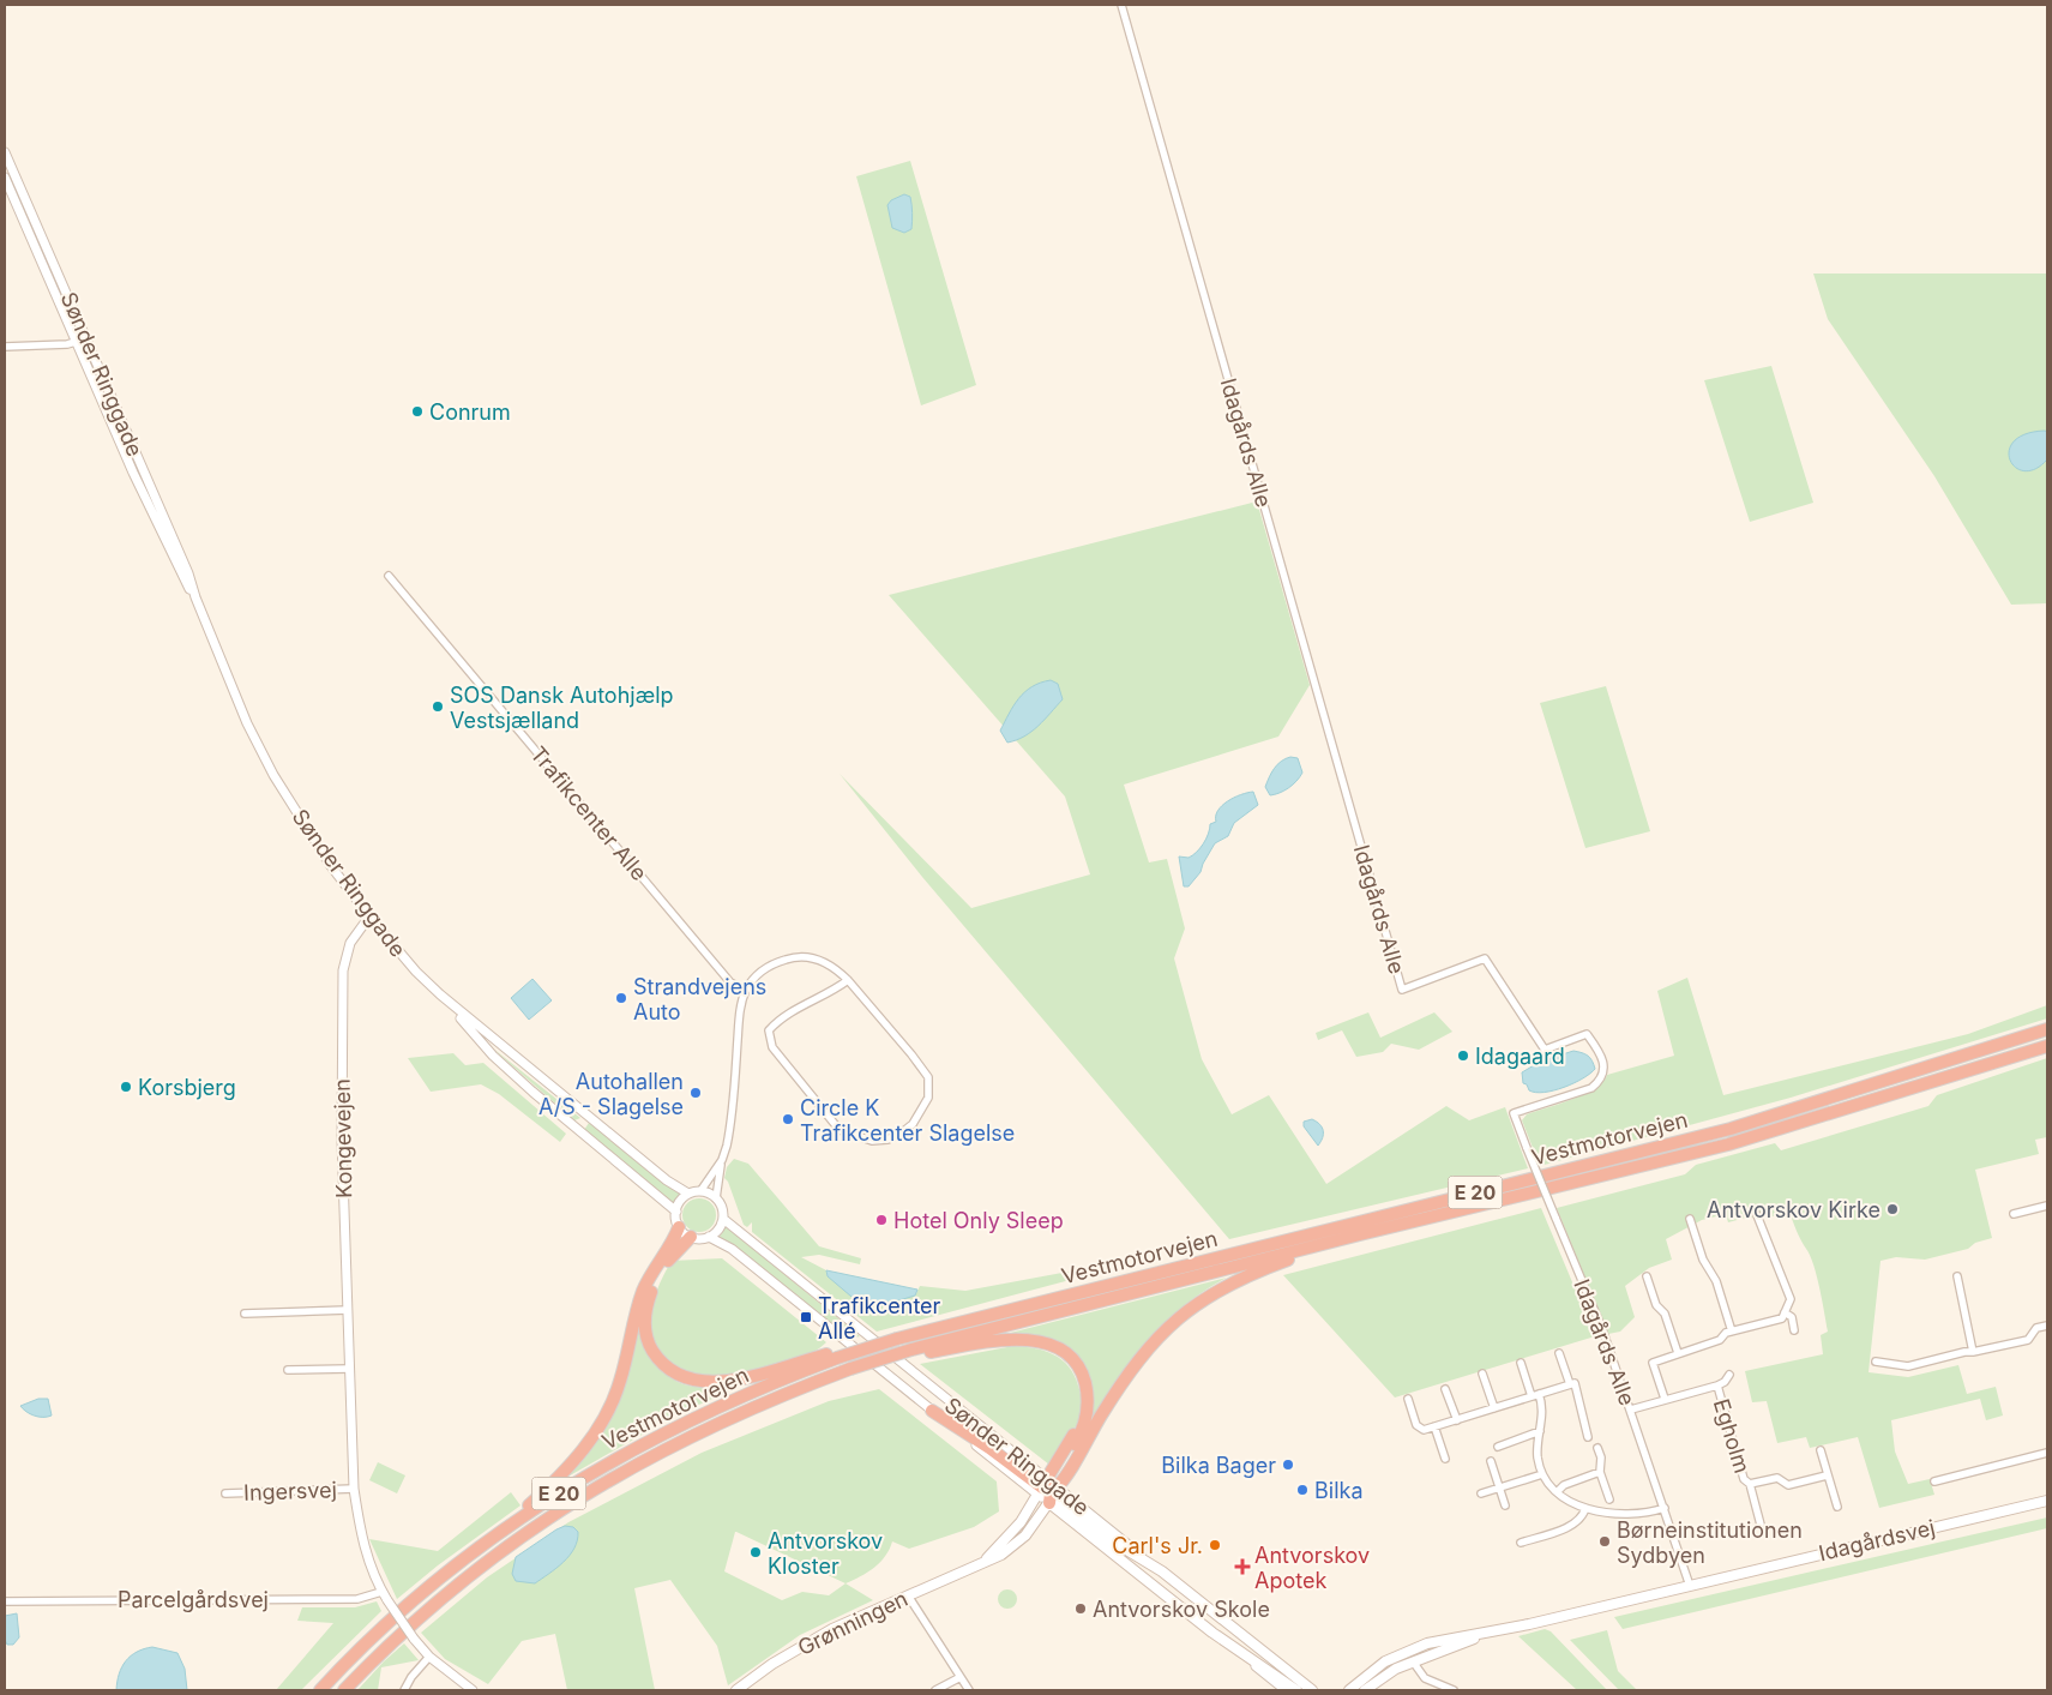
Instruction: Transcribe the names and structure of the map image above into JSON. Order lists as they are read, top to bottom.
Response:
{
  "streets": {
    "highway": ["Vestmotorvejen", "E 20"],
    "main road": ["Sønder Ringgade", "Idagårdsvej", "Grønningen"],
    "street": [
      "Idagårds Alle",
      "Trafikcenter Alle",
      "Kongevejen",
      "Egholm",
      "Ingersvej",
      "Parcelgårdsvej"
    ]
  },
  "crossings": [
    ["Sønder Ringgade", "Kongevejen"],
    ["Sønder Ringgade", "Grønningen"],
    ["Idagårds Alle", "Egholm"],
    ["Idagårds Alle", "Idagårdsvej"],
    ["Kongevejen", "Ingersvej"],
    ["Kongevejen", "Parcelgårdsvej"]
  ],
  "places": {
    "other": [
      "Conrum",
      "SOS Dansk Autohjælp Vestsjælland",
      "Strandvejens Auto",
      "Idagaard",
      "Korsbjerg",
      "Autohallen A/S - Slagelse",
      "Circle K Trafikcenter Slagelse",
      "Antvorskov Kirke",
      "Hotel Only Sleep",
      "Bilka Bager",
      "Bilka",
      "Børneinstitutionen Sydbyen",
      "Carl's Jr.",
      "Antvorskov Kloster",
      "Antvorskov Skole"
    ],
    "transit": ["Trafikcenter Allé"],
    "health": ["Antvorskov Apotek"]
  }
}
